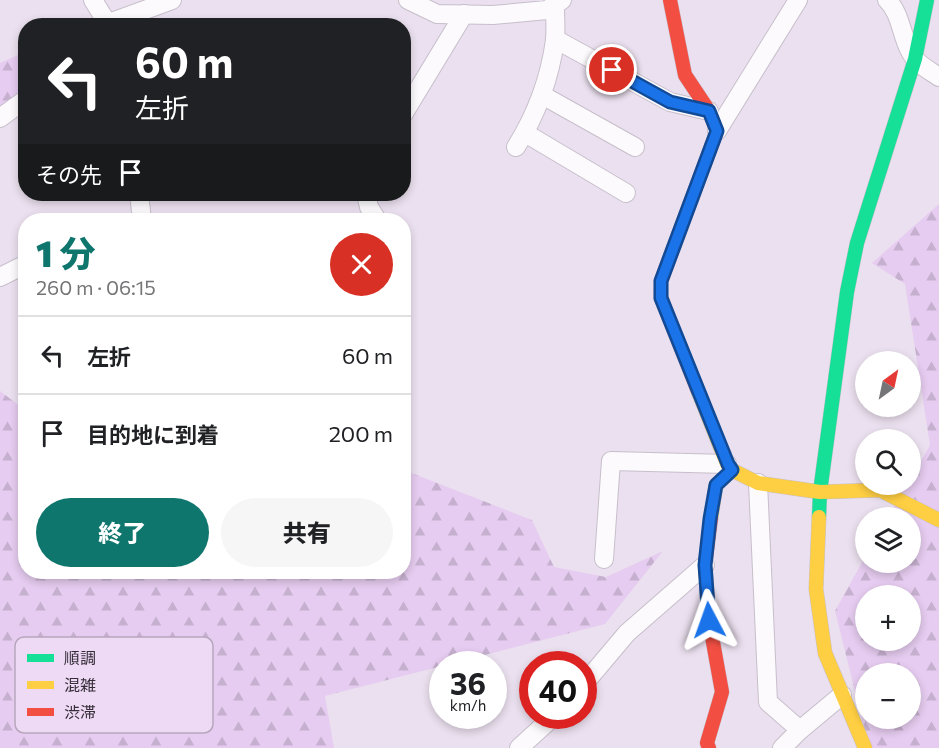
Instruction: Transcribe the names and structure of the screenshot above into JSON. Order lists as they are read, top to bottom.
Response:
{
  "legend": ["順調", "混雑", "渋滞"],
  "north": "top right",
  "page": {
    "turn": ["60 m", "左折"],
    "then": "その先",
    "heading": ["1 分", "260 m · 06:15"],
    "list": [
      {
        "name": "左折",
        "value": "60 m"
      },
      {
        "name": "目的地に到着",
        "value": "200 m"
      }
    ],
    "map_buttons": ["+", "−"],
    "buttons": ["終了", "共有"],
    "speed": "36 km/h",
    "limit": "40"
  }
}
